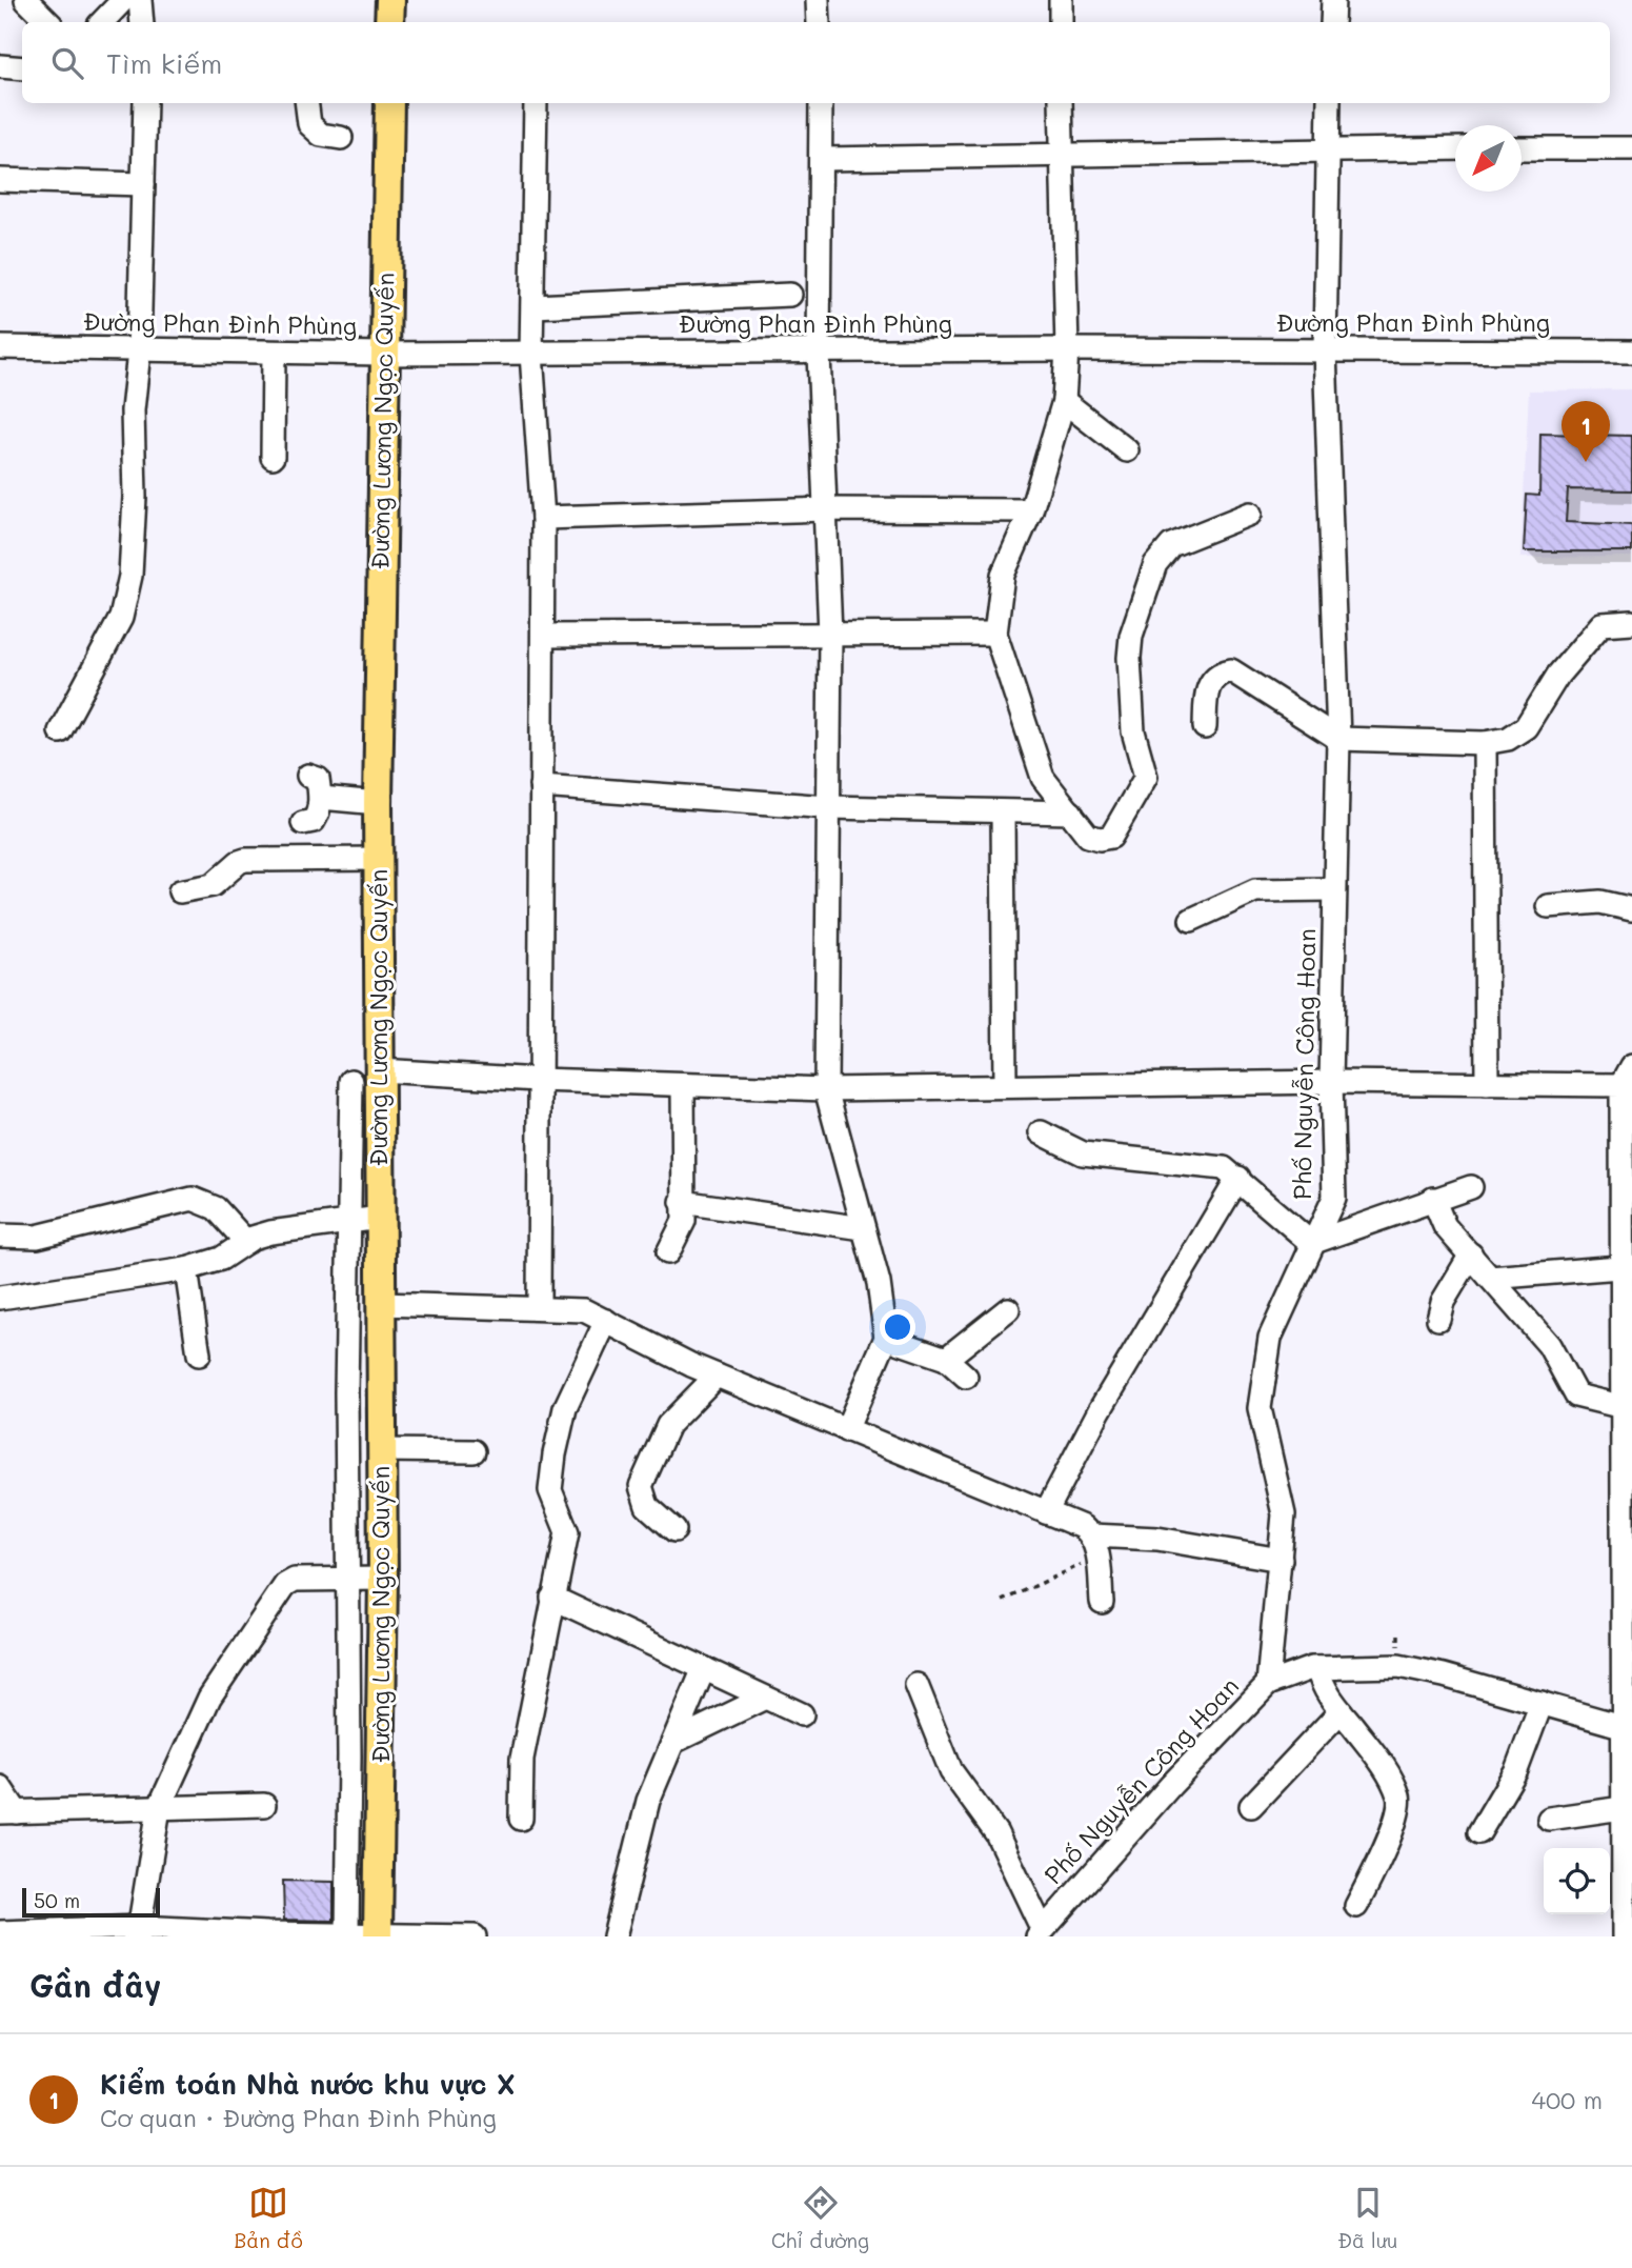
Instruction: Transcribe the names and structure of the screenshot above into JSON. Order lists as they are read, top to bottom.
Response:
{
  "streets": {
    "main road": ["Đường Lương Ngọc Quyến"],
    "street": ["Đường Phan Đình Phùng", "Phố Nguyễn Công Hoan"]
  },
  "crossings": [
    ["Đường Phan Đình Phùng", "Đường Lương Ngọc Quyến"],
    ["Đường Phan Đình Phùng", "Phố Nguyễn Công Hoan"]
  ],
  "scale_bar": "50 m",
  "north": "bottom left",
  "page": {
    "search": "Tìm kiếm",
    "pins": "1",
    "scale": "50 m",
    "heading": "Gần đây",
    "list": [
      {
        "mark": "1",
        "name": "Kiểm toán Nhà nước khu vực X",
        "note": "Cơ quan · Đường Phan Đình Phùng",
        "value": "400 m"
      }
    ],
    "nav": ["Bản đồ", "Chỉ đường", "Đã lưu"]
  }
}
